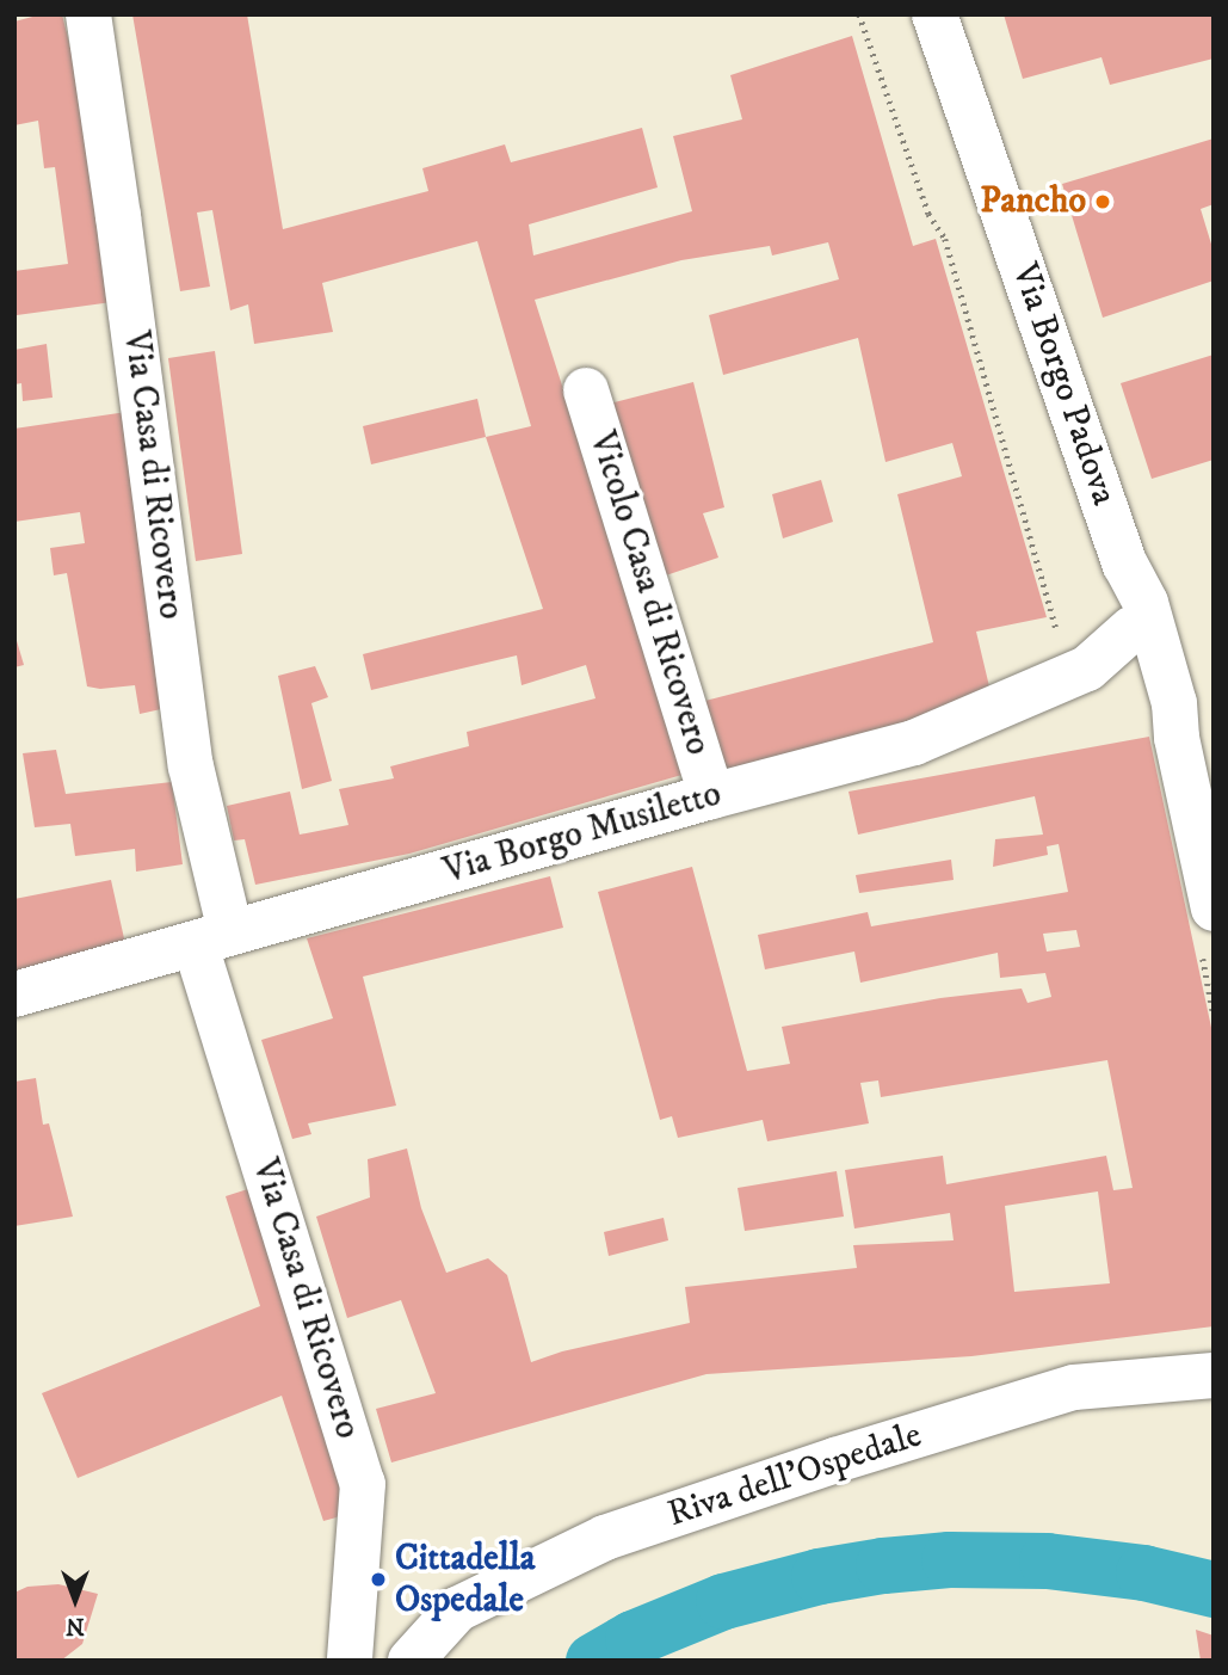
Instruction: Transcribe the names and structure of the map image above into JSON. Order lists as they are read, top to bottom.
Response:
{
  "streets": {
    "street": [
      "Via Borgo Padova",
      "Via Casa di Ricovero",
      "Vicolo Casa di Ricovero",
      "Via Borgo Musiletto",
      "Riva dell'Ospedale"
    ]
  },
  "crossings": [
    ["Via Borgo Padova", "Via Borgo Musiletto"],
    ["Via Casa di Ricovero", "Via Borgo Musiletto"],
    ["Vicolo Casa di Ricovero", "Via Borgo Musiletto"]
  ],
  "places": ["Pancho", "Cittadella Ospedale"],
  "north": "bottom"
}
